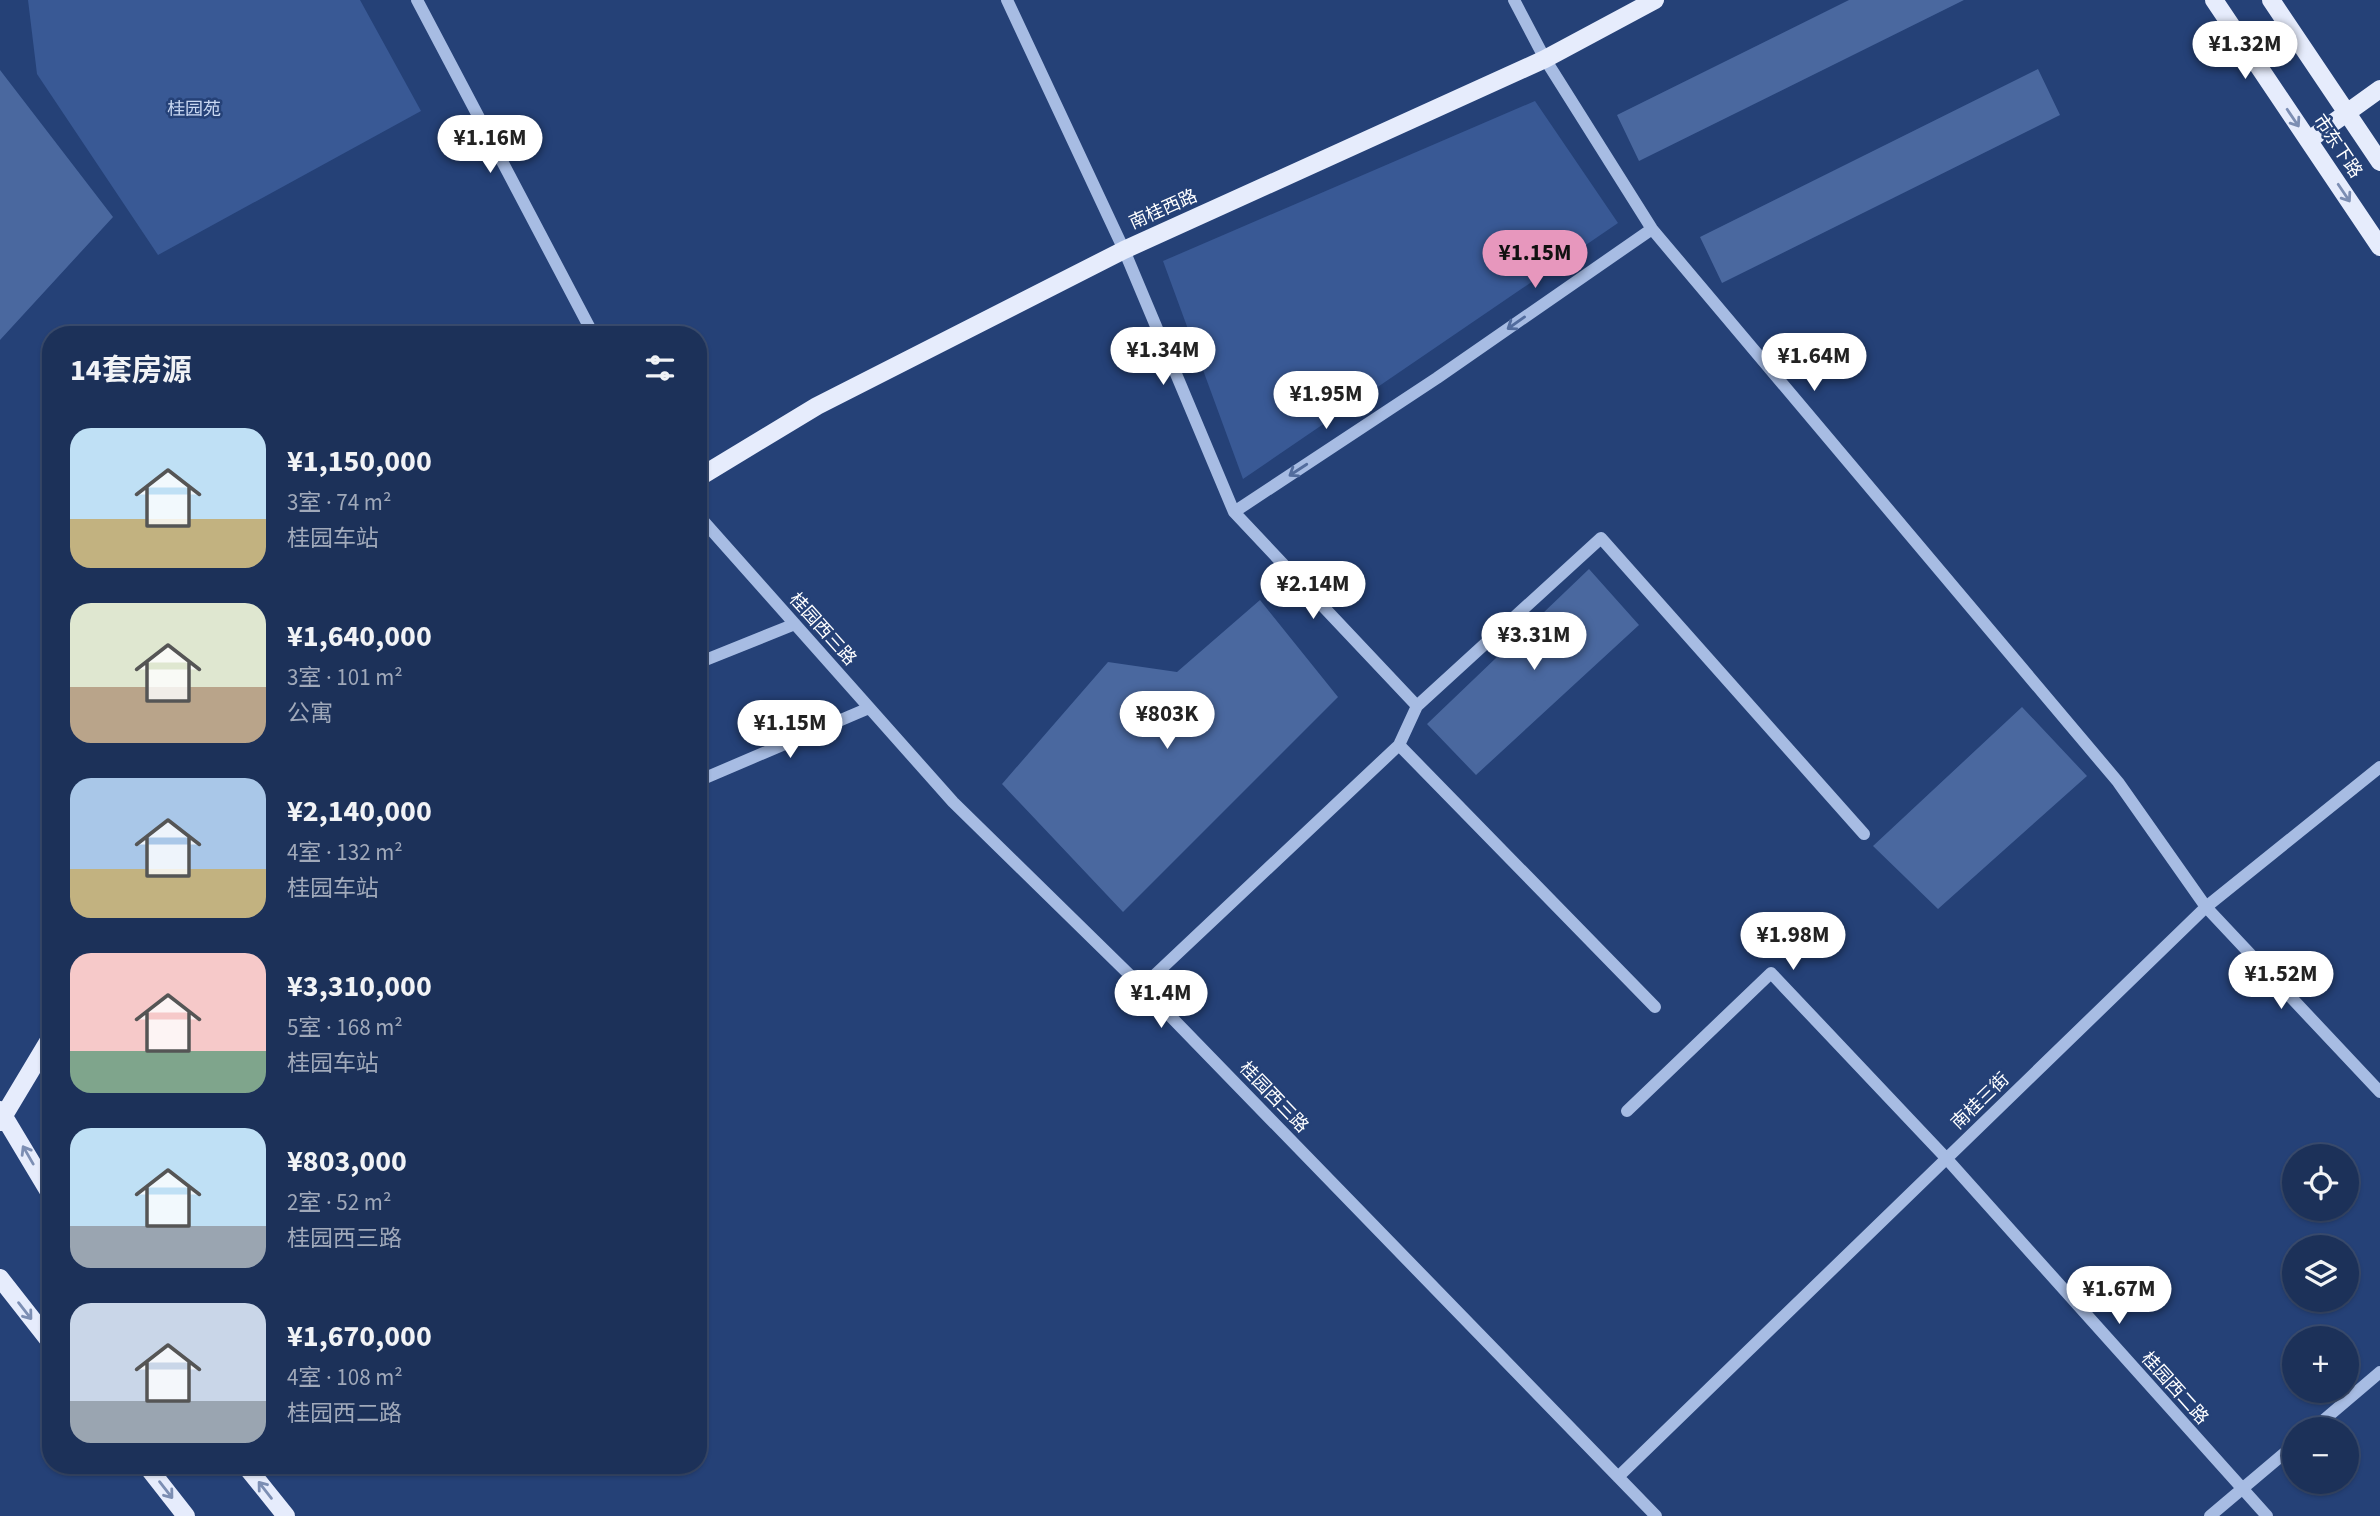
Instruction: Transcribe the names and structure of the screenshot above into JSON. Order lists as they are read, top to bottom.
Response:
{
  "streets": {
    "main road": ["市东下路", "南桂西路"],
    "street": ["桂园西三路", "南桂三街", "桂园西二路"]
  },
  "crossings": [
    ["桂园西三路", "南桂三街"],
    ["南桂三街", "桂园西二路"]
  ],
  "parks": ["桂园苑"],
  "page": {
    "price": [
      "¥1.32M",
      "¥1.16M",
      "¥1.15M",
      "¥1.34M",
      "¥1.64M",
      "¥1.95M",
      "¥2.14M",
      "¥3.31M",
      "¥803K",
      "¥1.15M",
      "¥1.98M",
      "¥1.52M",
      "¥1.4M",
      "¥1.67M"
    ],
    "heading": "14套房源",
    "list": [
      {
        "name": "¥1,150,000",
        "note": "3室 · 74 m² · 桂园车站"
      },
      {
        "name": "¥1,640,000",
        "note": "3室 · 101 m² · 公寓"
      },
      {
        "name": "¥2,140,000",
        "note": "4室 · 132 m² · 桂园车站"
      },
      {
        "name": "¥3,310,000",
        "note": "5室 · 168 m² · 桂园车站"
      },
      {
        "name": "¥803,000",
        "note": "2室 · 52 m² · 桂园西三路"
      },
      {
        "name": "¥1,670,000",
        "note": "4室 · 108 m² · 桂园西二路"
      }
    ],
    "map_buttons": ["+", "−"]
  }
}
